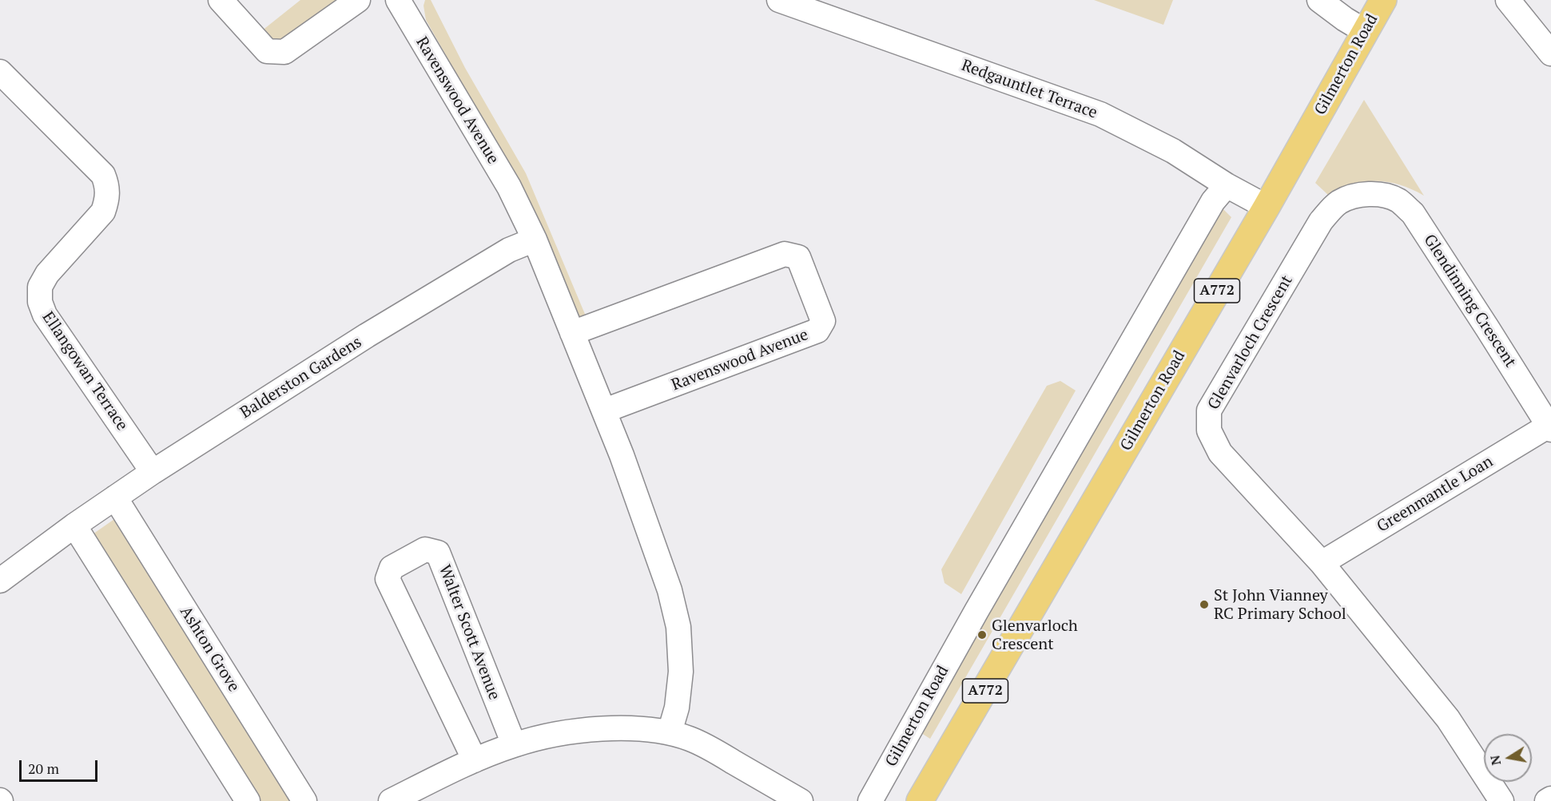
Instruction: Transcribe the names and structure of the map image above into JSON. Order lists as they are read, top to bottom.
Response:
{
  "streets": {
    "main road": ["Gilmerton Road", "A772"],
    "street": [
      "Redgauntlet Terrace",
      "Ravenswood Avenue",
      "Glendinning Crescent",
      "Glenvarloch Crescent",
      "Ellangowan Terrace",
      "Balderston Gardens",
      "Greenmantle Loan",
      "Walter Scott Avenue",
      "Ashton Grove"
    ]
  },
  "crossings": [
    ["Gilmerton Road", "Redgauntlet Terrace"],
    ["Ravenswood Avenue", "Balderston Gardens"],
    ["Glendinning Crescent", "Glenvarloch Crescent"],
    ["Glendinning Crescent", "Greenmantle Loan"],
    ["Glenvarloch Crescent", "Greenmantle Loan"],
    ["Ellangowan Terrace", "Balderston Gardens"],
    ["Balderston Gardens", "Ashton Grove"]
  ],
  "places": ["St John Vianney RC Primary School", "Glenvarloch Crescent"],
  "scale_bar": "20 m",
  "north": "left"
}
